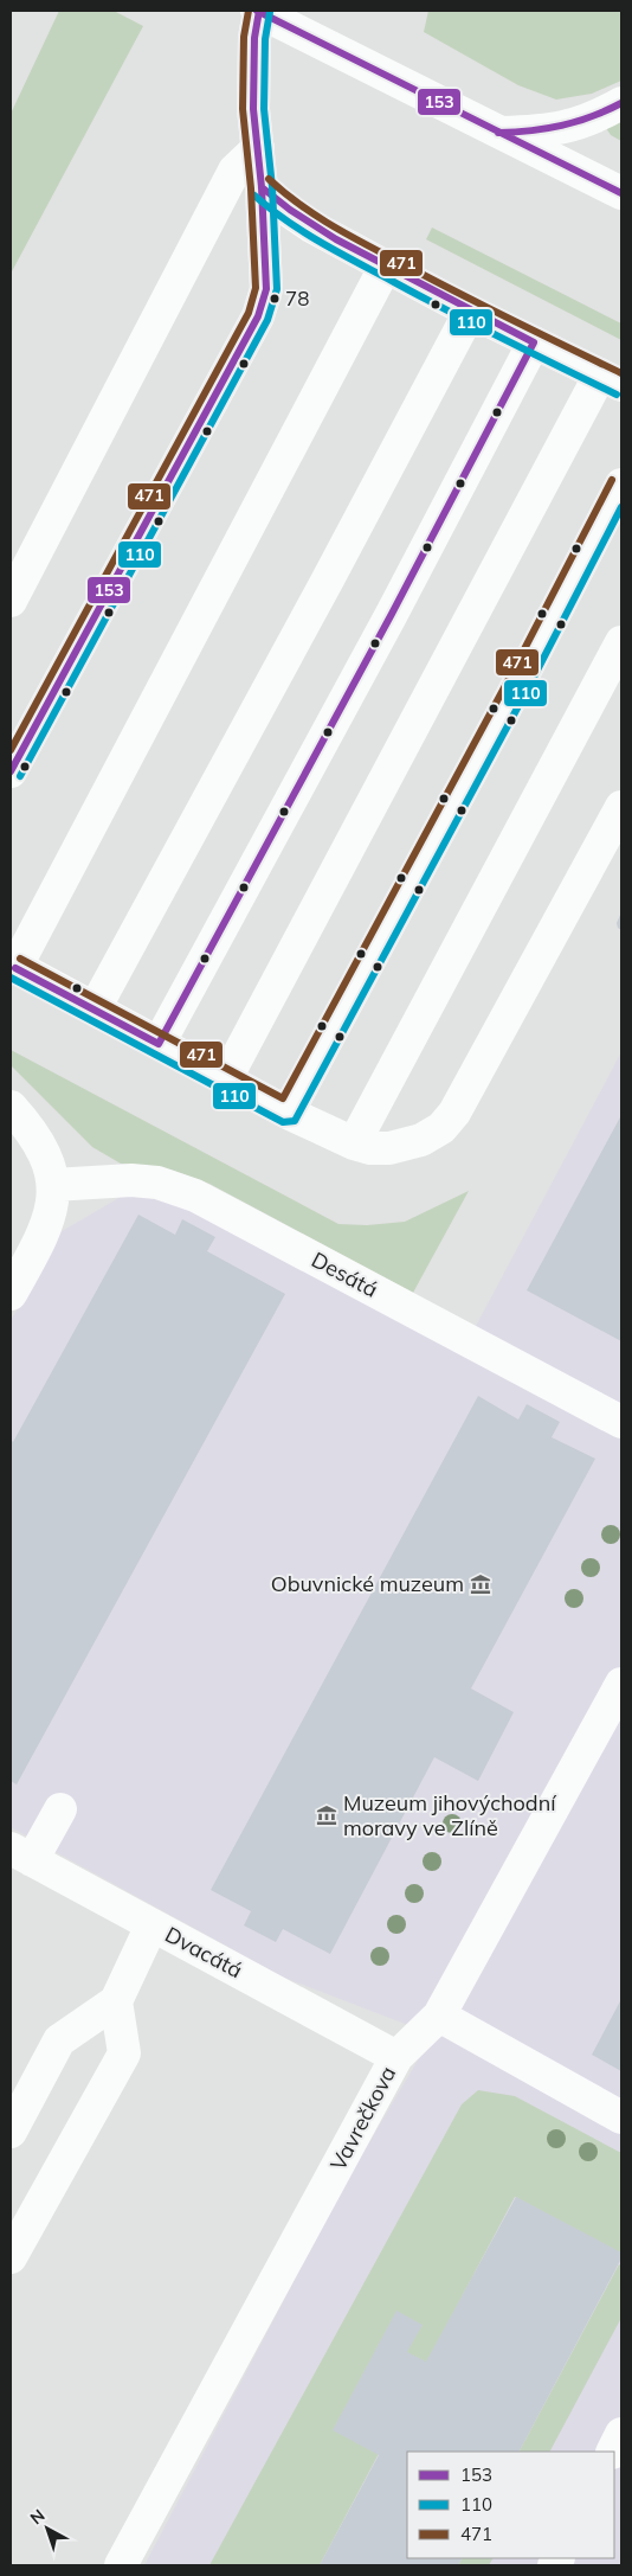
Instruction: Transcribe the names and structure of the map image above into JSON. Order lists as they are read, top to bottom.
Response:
{
  "streets": {
    "street": ["Desátá", "Dvacátá", "Vavrečkova"]
  },
  "crossings": [
    ["Dvacátá", "Vavrečkova"]
  ],
  "places": {
    "other": ["78"],
    "museum": ["Obuvnické muzeum", "Muzeum jihovýchodní moravy ve Zlíně"]
  },
  "lines": ["transit line 153", "transit line 471", "transit line 110"],
  "legend": ["153", "110", "471"],
  "north": "top left"
}
